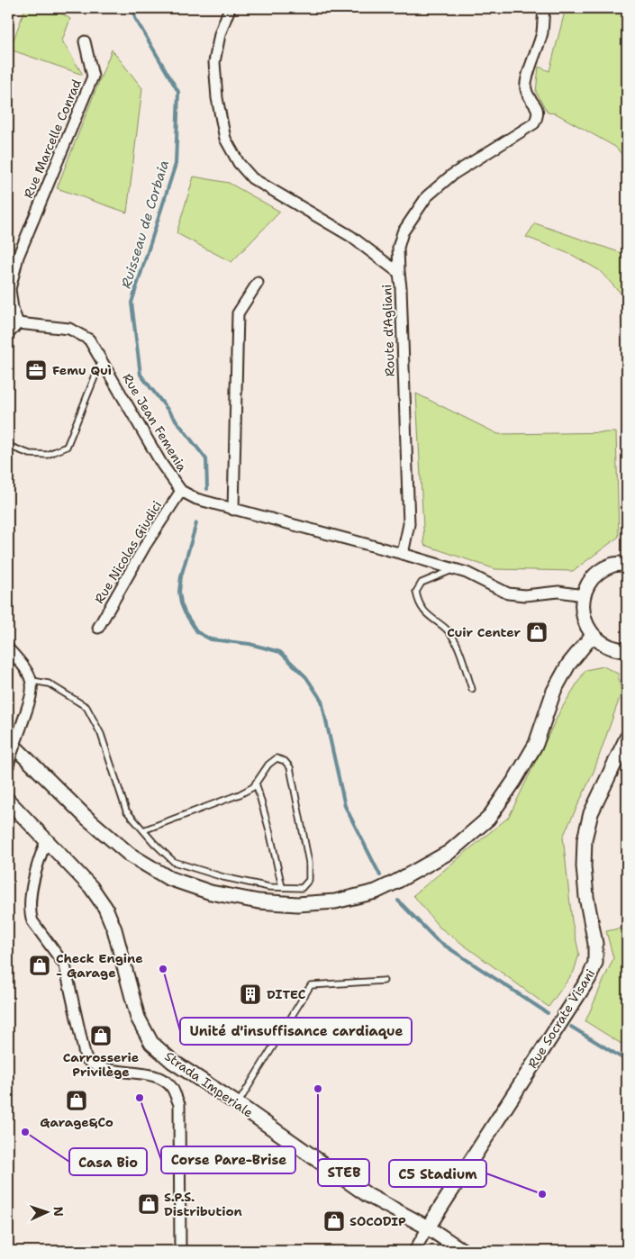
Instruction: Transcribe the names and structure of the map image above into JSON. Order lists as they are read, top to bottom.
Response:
{
  "streets": {
    "street": [
      "Rue Marcelle Conrad",
      "Route d'Agliani",
      "Rue Jean Femenia",
      "Rue Nicolas Giudici",
      "Rue Socrate Visani",
      "Strada Imperiale"
    ]
  },
  "crossings": [
    ["Rue Marcelle Conrad", "Rue Jean Femenia"],
    ["Route d'Agliani", "Rue Jean Femenia"],
    ["Rue Jean Femenia", "Rue Nicolas Giudici"],
    ["Rue Socrate Visani", "Strada Imperiale"]
  ],
  "water": ["Ruisseau de Corbaia"],
  "places": {
    "office": ["Femu Quì"],
    "shop": [
      "Cuir Center",
      "Check Engine - Garage",
      "Carrosserie Privilège",
      "Garage&Co",
      "S.P.S. Distribution",
      "SOCODIP"
    ],
    "other": [
      "Unité d'insuffisance cardiaque",
      "STEB",
      "Corse Pare-Brise",
      "Casa Bio",
      "C5 Stadium"
    ],
    "building": ["DITEC"]
  },
  "north": "right"
}
